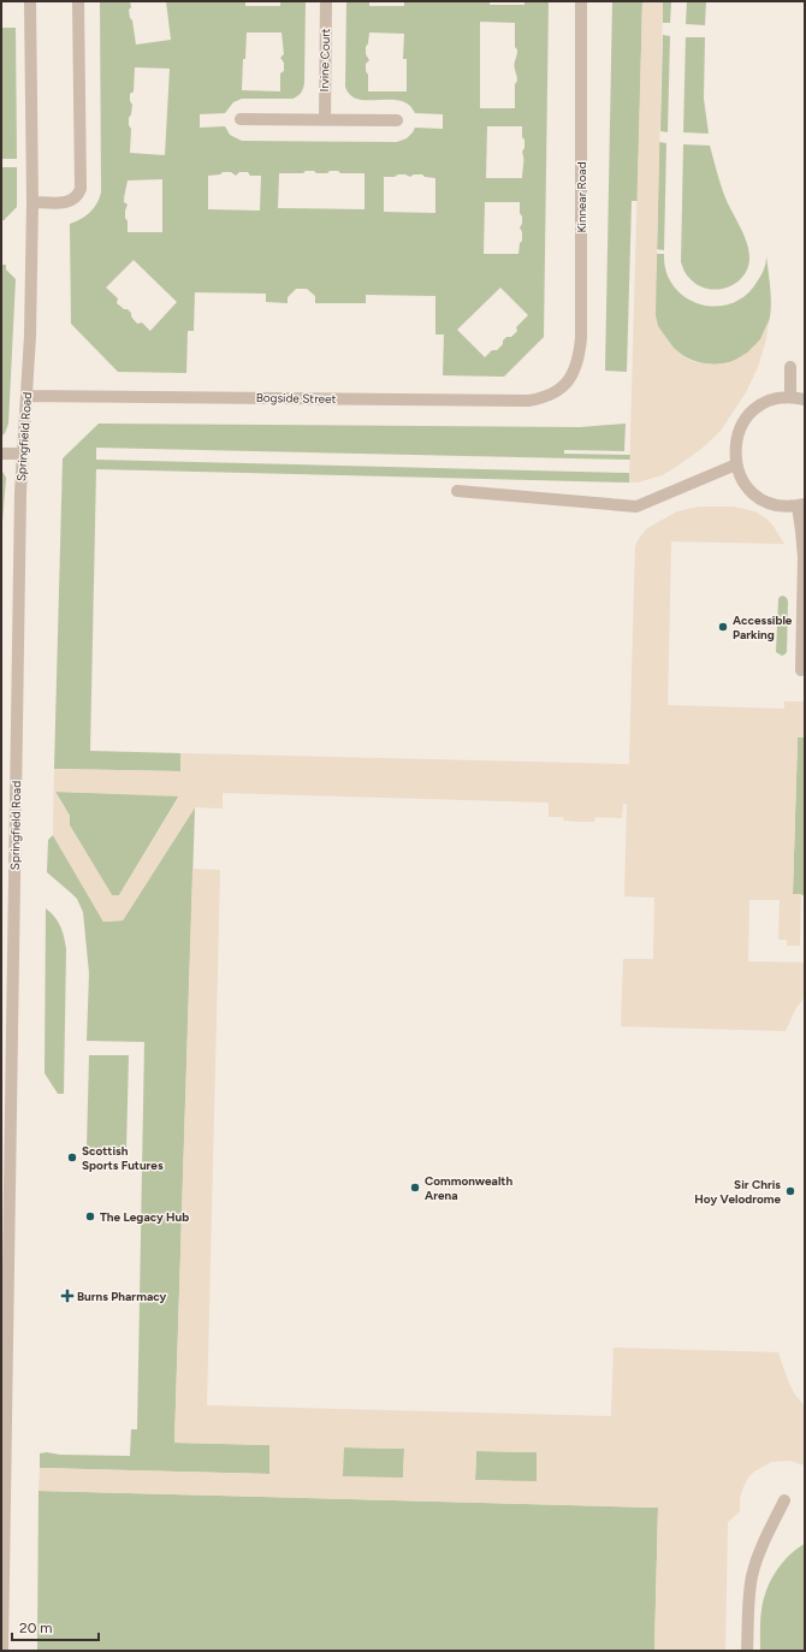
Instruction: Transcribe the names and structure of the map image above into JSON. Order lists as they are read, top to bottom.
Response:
{
  "streets": {
    "street": [
      "Irvine Court",
      "Kinnear Road",
      "Bogside Street",
      "Springfield Road"
    ]
  },
  "crossings": [
    ["Kinnear Road", "Bogside Street"],
    ["Bogside Street", "Springfield Road"]
  ],
  "places": {
    "other": [
      "Accessible Parking",
      "Scottish Sports Futures",
      "Commonwealth Arena",
      "Sir Chris Hoy Velodrome",
      "The Legacy Hub"
    ],
    "health": ["Burns Pharmacy"]
  },
  "scale_bar": "20 m"
}
